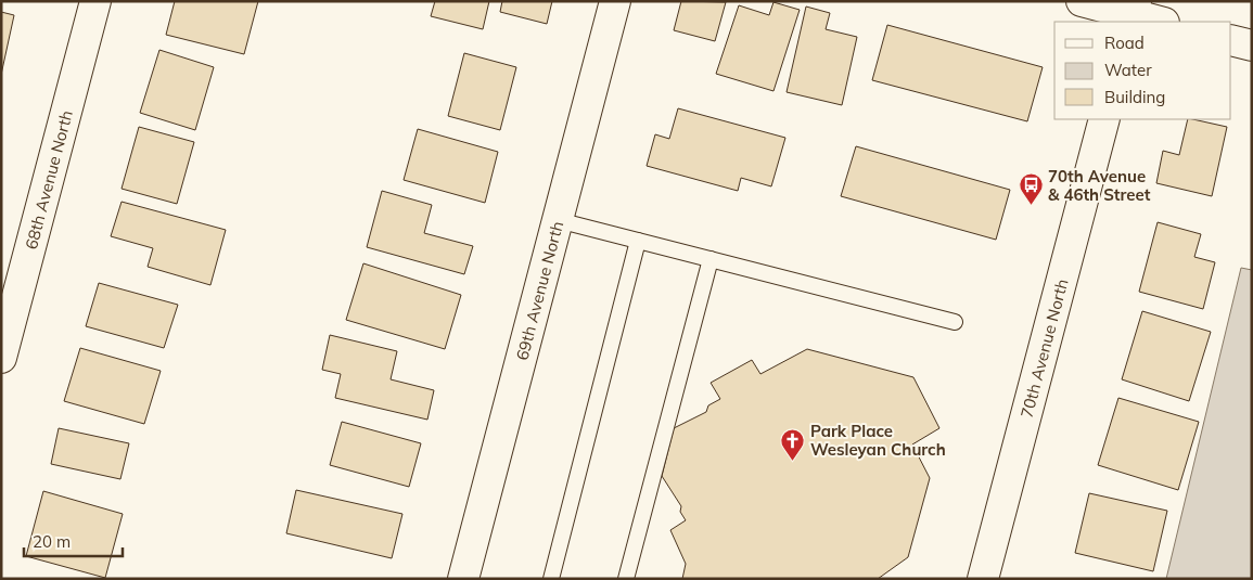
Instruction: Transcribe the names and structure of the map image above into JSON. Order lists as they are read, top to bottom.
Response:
{
  "streets": {
    "street": ["68th Avenue North", "69th Avenue North", "70th Avenue North"]
  },
  "places": {
    "bus stop": ["70th Avenue & 46th Street"],
    "church": ["Park Place Wesleyan Church"]
  },
  "legend": ["Road", "Water", "Building"],
  "scale_bar": "20 m"
}
